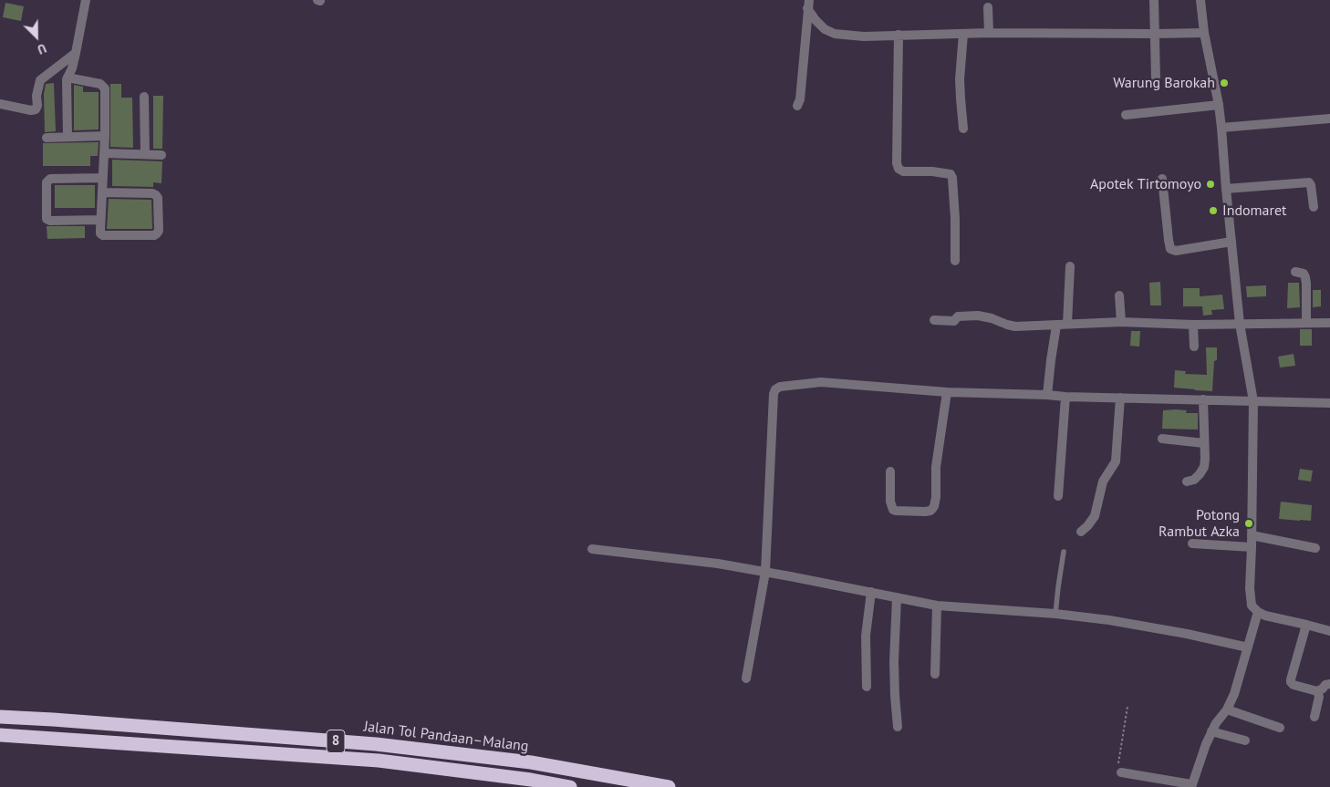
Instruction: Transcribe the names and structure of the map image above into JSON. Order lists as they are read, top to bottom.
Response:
{
  "streets": {
    "highway": ["Jalan Tol Pandaan–Malang", "8"]
  },
  "places": [
    "Warung Barokah",
    "Apotek Tirtomoyo",
    "Indomaret",
    "Potong Rambut Azka"
  ],
  "north": "bottom right"
}
